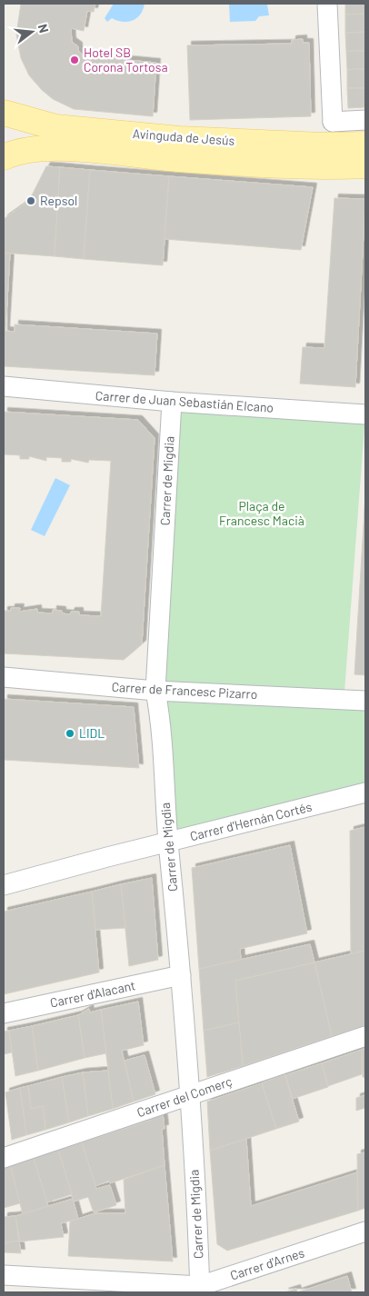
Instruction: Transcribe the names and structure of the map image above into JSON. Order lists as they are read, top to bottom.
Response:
{
  "streets": {
    "main road": ["Avinguda de Jesús"],
    "street": [
      "Carrer de Juan Sebastián Elcano",
      "Carrer de Migdia",
      "Carrer de Francesc Pizarro",
      "Carrer d'Hernán Cortés",
      "Carrer d'Alacant",
      "Carrer del Comerç",
      "Carrer d'Arnes"
    ]
  },
  "crossings": [
    ["Carrer de Juan Sebastián Elcano", "Carrer de Migdia"],
    ["Carrer de Migdia", "Carrer de Francesc Pizarro"],
    ["Carrer de Migdia", "Carrer d'Hernán Cortés"],
    ["Carrer de Migdia", "Carrer d'Alacant"],
    ["Carrer de Migdia", "Carrer del Comerç"],
    ["Carrer de Migdia", "Carrer d'Arnes"]
  ],
  "parks": ["Plaça de Francesc Macià"],
  "places": ["Hotel SB Corona Tortosa", "Repsol", "LIDL"],
  "north": "right"
}
